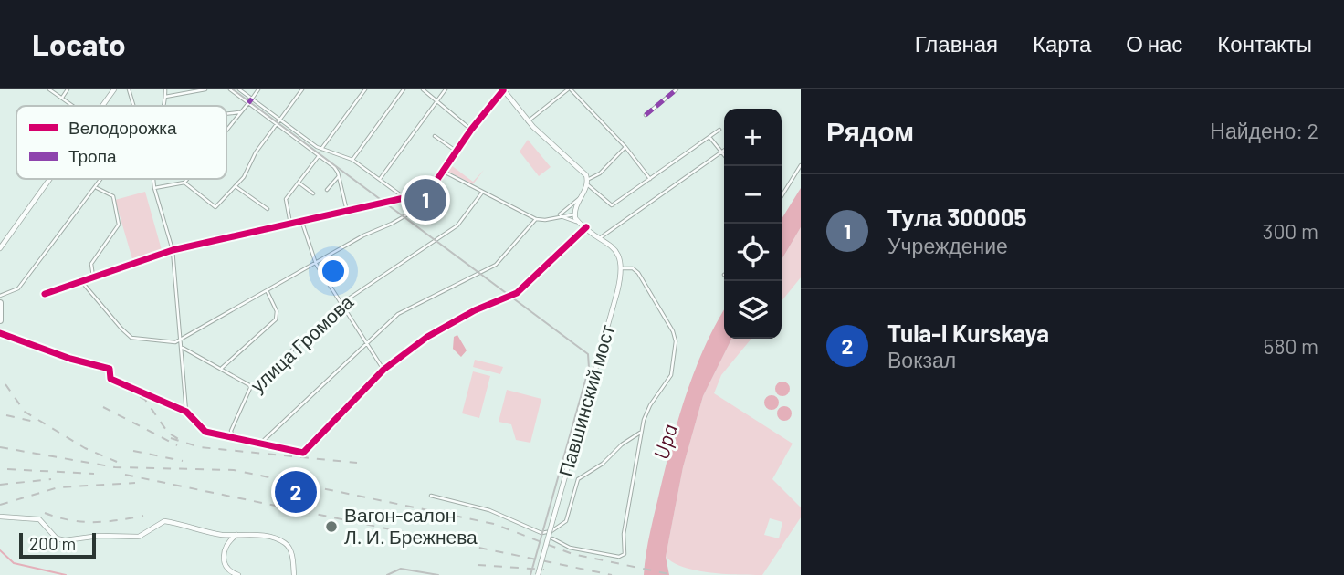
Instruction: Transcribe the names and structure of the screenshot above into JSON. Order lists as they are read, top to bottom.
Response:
{
  "streets": {
    "street": ["улица Громова", "Павшинский мост"]
  },
  "water": ["Upa"],
  "places": ["Вагон-салон Л. И. Брежнева"],
  "legend": ["Велодорожка", "Тропа"],
  "scale_bar": "200 m",
  "page": {
    "header": "Locato",
    "nav": [
      "Главная",
      "Карта",
      "О нас",
      "Контакты"
    ],
    "heading": ["Рядом", "Найдено: 2"],
    "map_buttons": ["+", "−"],
    "list": [
      {
        "mark": "1",
        "name": "Тула 300005",
        "note": "Учреждение",
        "value": "300 m"
      },
      {
        "mark": "2",
        "name": "Tula-I Kurskaya",
        "note": "Вокзал",
        "value": "580 m"
      }
    ],
    "pins": ["1", "2"],
    "scale": "200 m"
  }
}
